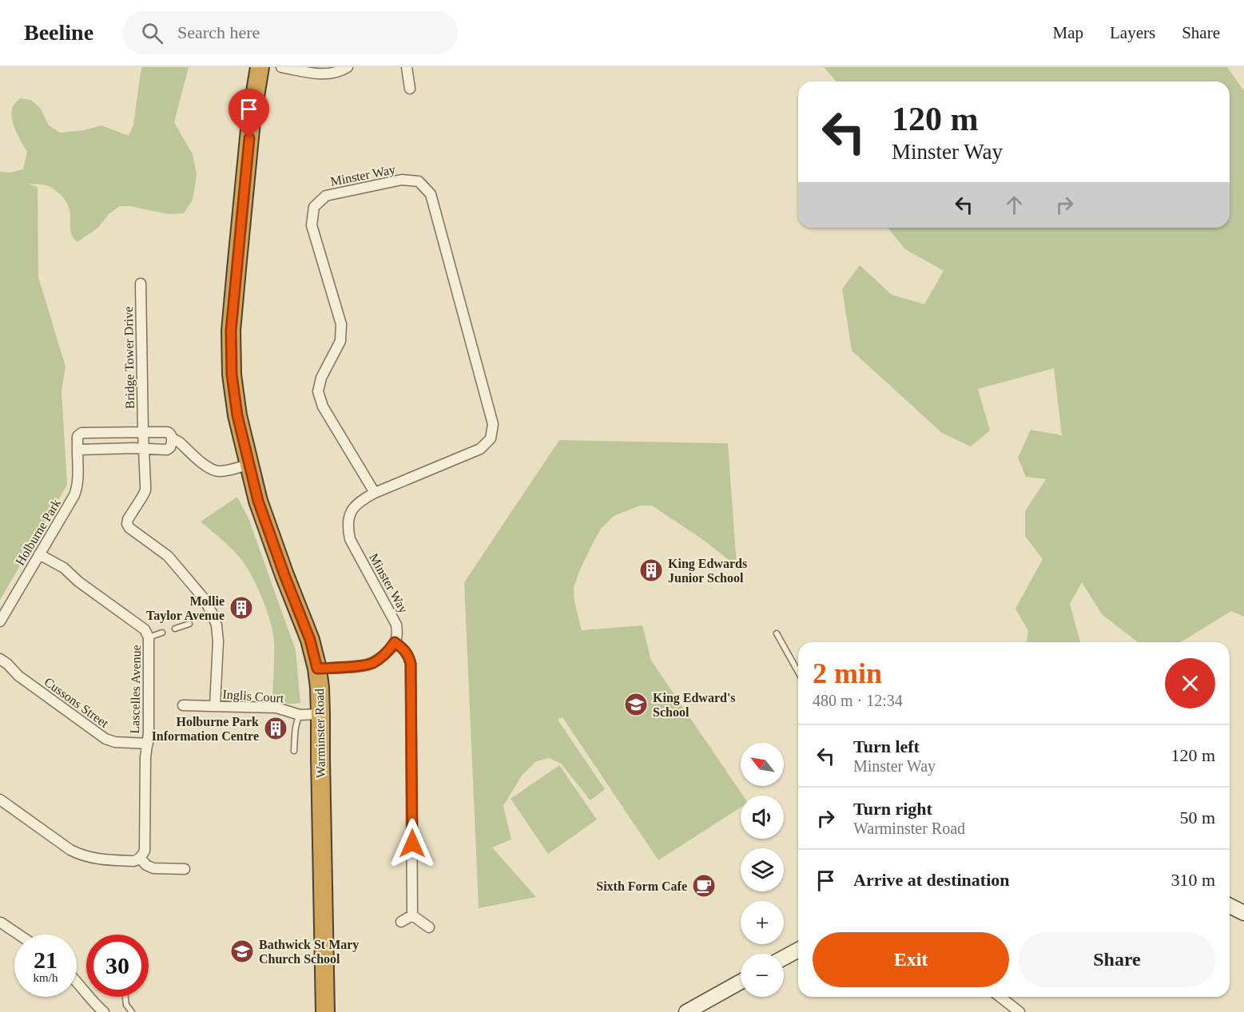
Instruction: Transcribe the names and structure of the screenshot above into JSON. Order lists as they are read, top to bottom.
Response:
{
  "streets": {
    "highway": ["Warminster Road"],
    "street": [
      "Minster Way",
      "Bridge Tower Drive",
      "Holburne Park",
      "Lascelles Avenue",
      "Inglis Court",
      "Cussons Street"
    ]
  },
  "crossings": [
    ["Holburne Park", "Lascelles Avenue"],
    ["Lascelles Avenue", "Cussons Street"],
    ["Inglis Court", "Warminster Road"]
  ],
  "places": {
    "building": ["King Edwards Junior School", "Mollie Taylor Avenue", "Holburne Park Information Centre"],
    "school or university": ["King Edward's School", "Bathwick St Mary Church School"],
    "cafe": ["Sixth Form Cafe"]
  },
  "north": "top left",
  "page": {
    "header": "Beeline",
    "search": "Search here",
    "nav": ["Map", "Layers", "Share"],
    "turn": ["120 m", "Minster Way"],
    "heading": ["2 min", "480 m · 12:34"],
    "list": [
      {
        "name": "Turn left",
        "note": "Minster Way",
        "value": "120 m"
      },
      {
        "name": "Turn right",
        "note": "Warminster Road",
        "value": "50 m"
      },
      {
        "name": "Arrive at destination",
        "value": "310 m"
      }
    ],
    "map_buttons": ["+", "−"],
    "buttons": ["Exit", "Share"],
    "speed": "21 km/h",
    "limit": "30"
  }
}
